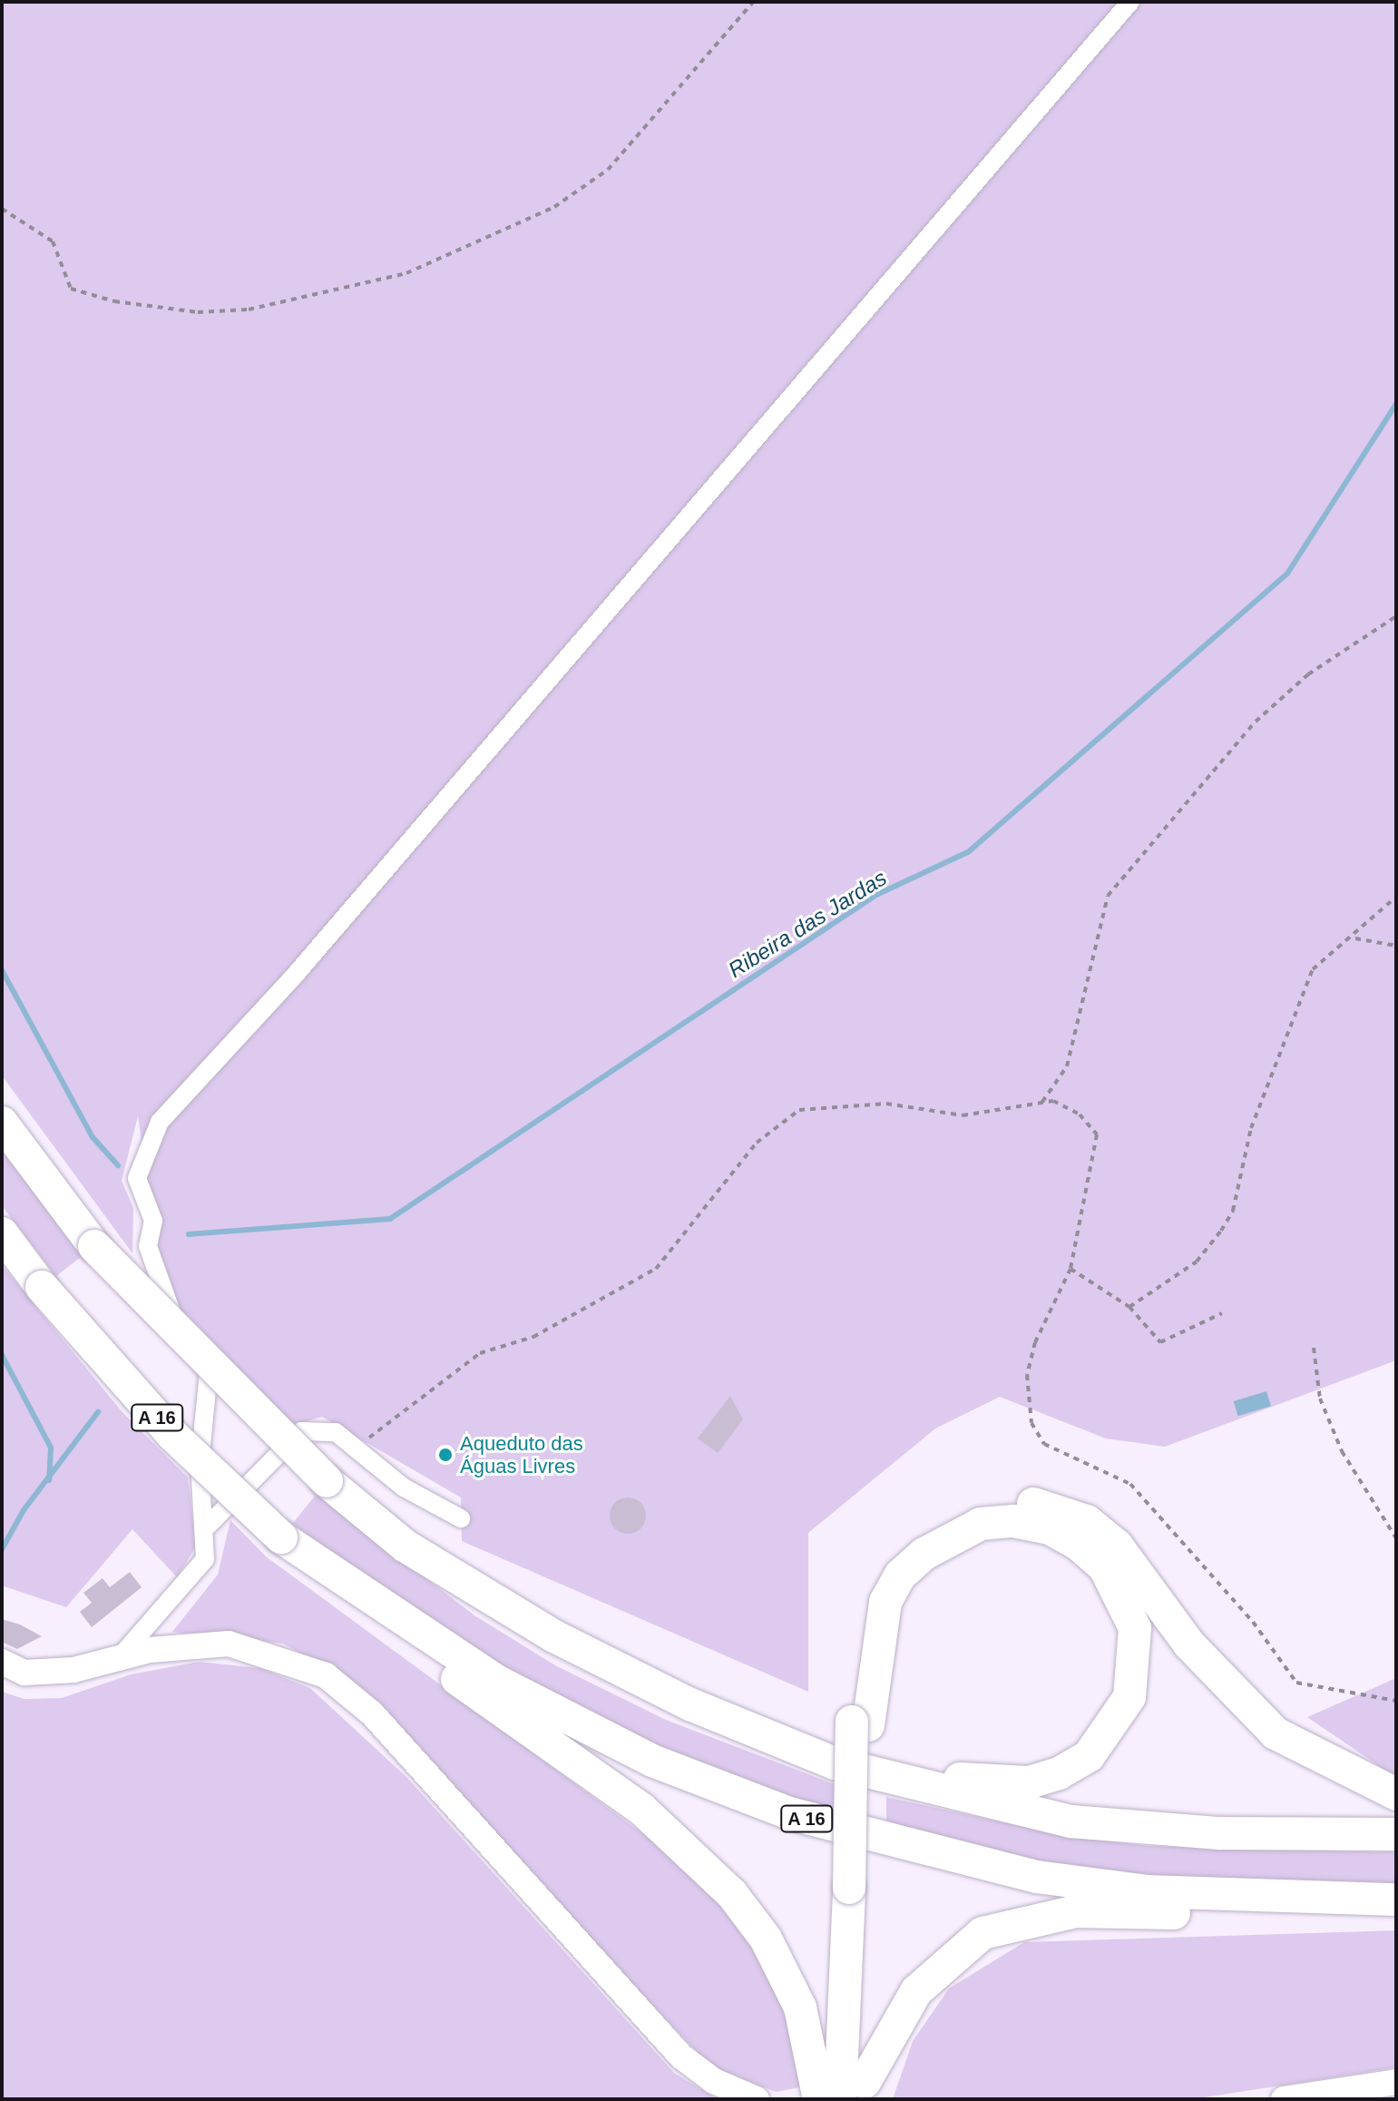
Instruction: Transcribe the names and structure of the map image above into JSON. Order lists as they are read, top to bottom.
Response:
{
  "streets": {
    "highway": ["A 16"]
  },
  "water": ["Ribeira das Jardas"],
  "places": ["Aqueduto das Águas Livres"]
}
